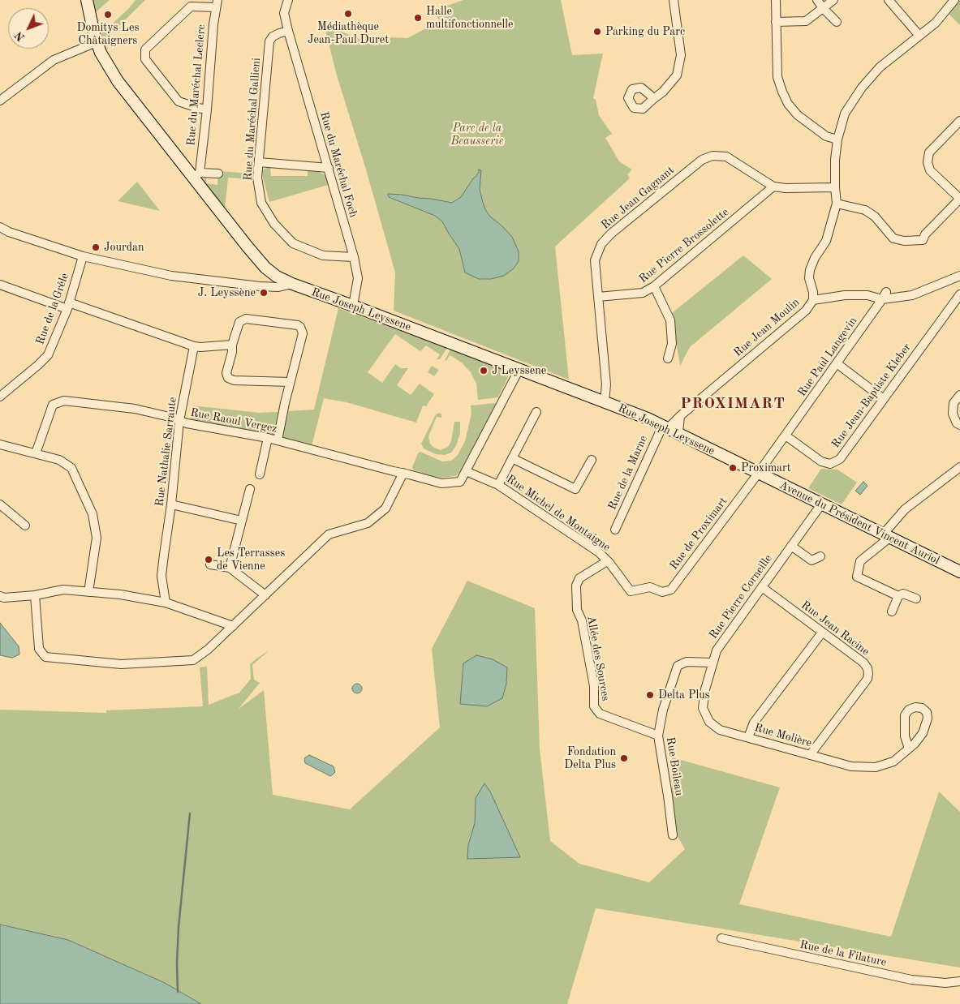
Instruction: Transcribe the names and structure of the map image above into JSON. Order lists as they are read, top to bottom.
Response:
{
  "streets": {
    "street": [
      "Rue du Maréchal Leclerc",
      "Rue du Maréchal Gallieni",
      "Rue du Maréchal Foch",
      "Rue Jean Gagnant",
      "Rue Pierre Brossolette",
      "Rue de la Grêle",
      "Rue Joseph Leyssene",
      "Rue Jean Moulin",
      "Rue Paul Langevin",
      "Rue Jean-Baptiste Kleber",
      "Rue Raoul Vergez",
      "Rue Nathalie Sarraute",
      "Rue de la Marne",
      "Rue Michel de Montaigne",
      "Avenue du Président Vincent Auriol",
      "Rue de Proximart",
      "Rue Pierre Corneille",
      "Rue Jean Racine",
      "Allée des Sources",
      "Rue Molière",
      "Rue Boileau",
      "Rue de la Filature"
    ]
  },
  "crossings": [
    ["Rue du Maréchal Leclerc", "Rue Joseph Leyssene"],
    ["Rue du Maréchal Gallieni", "Rue du Maréchal Foch"],
    ["Rue du Maréchal Foch", "Rue Joseph Leyssene"],
    ["Rue Jean Gagnant", "Rue Pierre Brossolette"],
    ["Rue Jean Gagnant", "Rue Joseph Leyssene"],
    ["Rue Joseph Leyssene", "Rue Jean Moulin"],
    ["Rue Joseph Leyssene", "Rue Paul Langevin"],
    ["Rue Joseph Leyssene", "Rue de la Marne"],
    ["Rue Joseph Leyssene", "Avenue du Président Vincent Auriol"],
    ["Rue Joseph Leyssene", "Rue de Proximart"],
    ["Rue Jean Moulin", "Rue Paul Langevin"],
    ["Rue Jean Moulin", "Rue de la Marne"],
    ["Rue Paul Langevin", "Rue Jean-Baptiste Kleber"],
    ["Rue Paul Langevin", "Avenue du Président Vincent Auriol"],
    ["Rue Paul Langevin", "Rue de Proximart"],
    ["Rue Raoul Vergez", "Rue Nathalie Sarraute"],
    ["Rue Raoul Vergez", "Rue Michel de Montaigne"],
    ["Rue Michel de Montaigne", "Rue de Proximart"],
    ["Rue Michel de Montaigne", "Allée des Sources"],
    ["Avenue du Président Vincent Auriol", "Rue de Proximart"],
    ["Avenue du Président Vincent Auriol", "Rue Pierre Corneille"],
    ["Rue Pierre Corneille", "Rue Jean Racine"],
    ["Rue Pierre Corneille", "Rue Molière"],
    ["Rue Pierre Corneille", "Rue Boileau"],
    ["Rue Jean Racine", "Rue Molière"],
    ["Allée des Sources", "Rue Boileau"],
    ["Rue Molière", "Rue Boileau"]
  ],
  "districts": ["PROXIMART"],
  "parks": ["Parc de la Beausserie"],
  "places": [
    "Médiathèque Jean-Paul Duret",
    "Domitys Les Châtaigners",
    "Halle multifonctionnelle",
    "Parking du Parc",
    "Jourdan",
    "J. Leyssène",
    "J Leyssene",
    "Proximart",
    "Les Terrasses de Vienne",
    "Delta Plus",
    "Fondation Delta Plus"
  ],
  "north": "bottom left"
}
